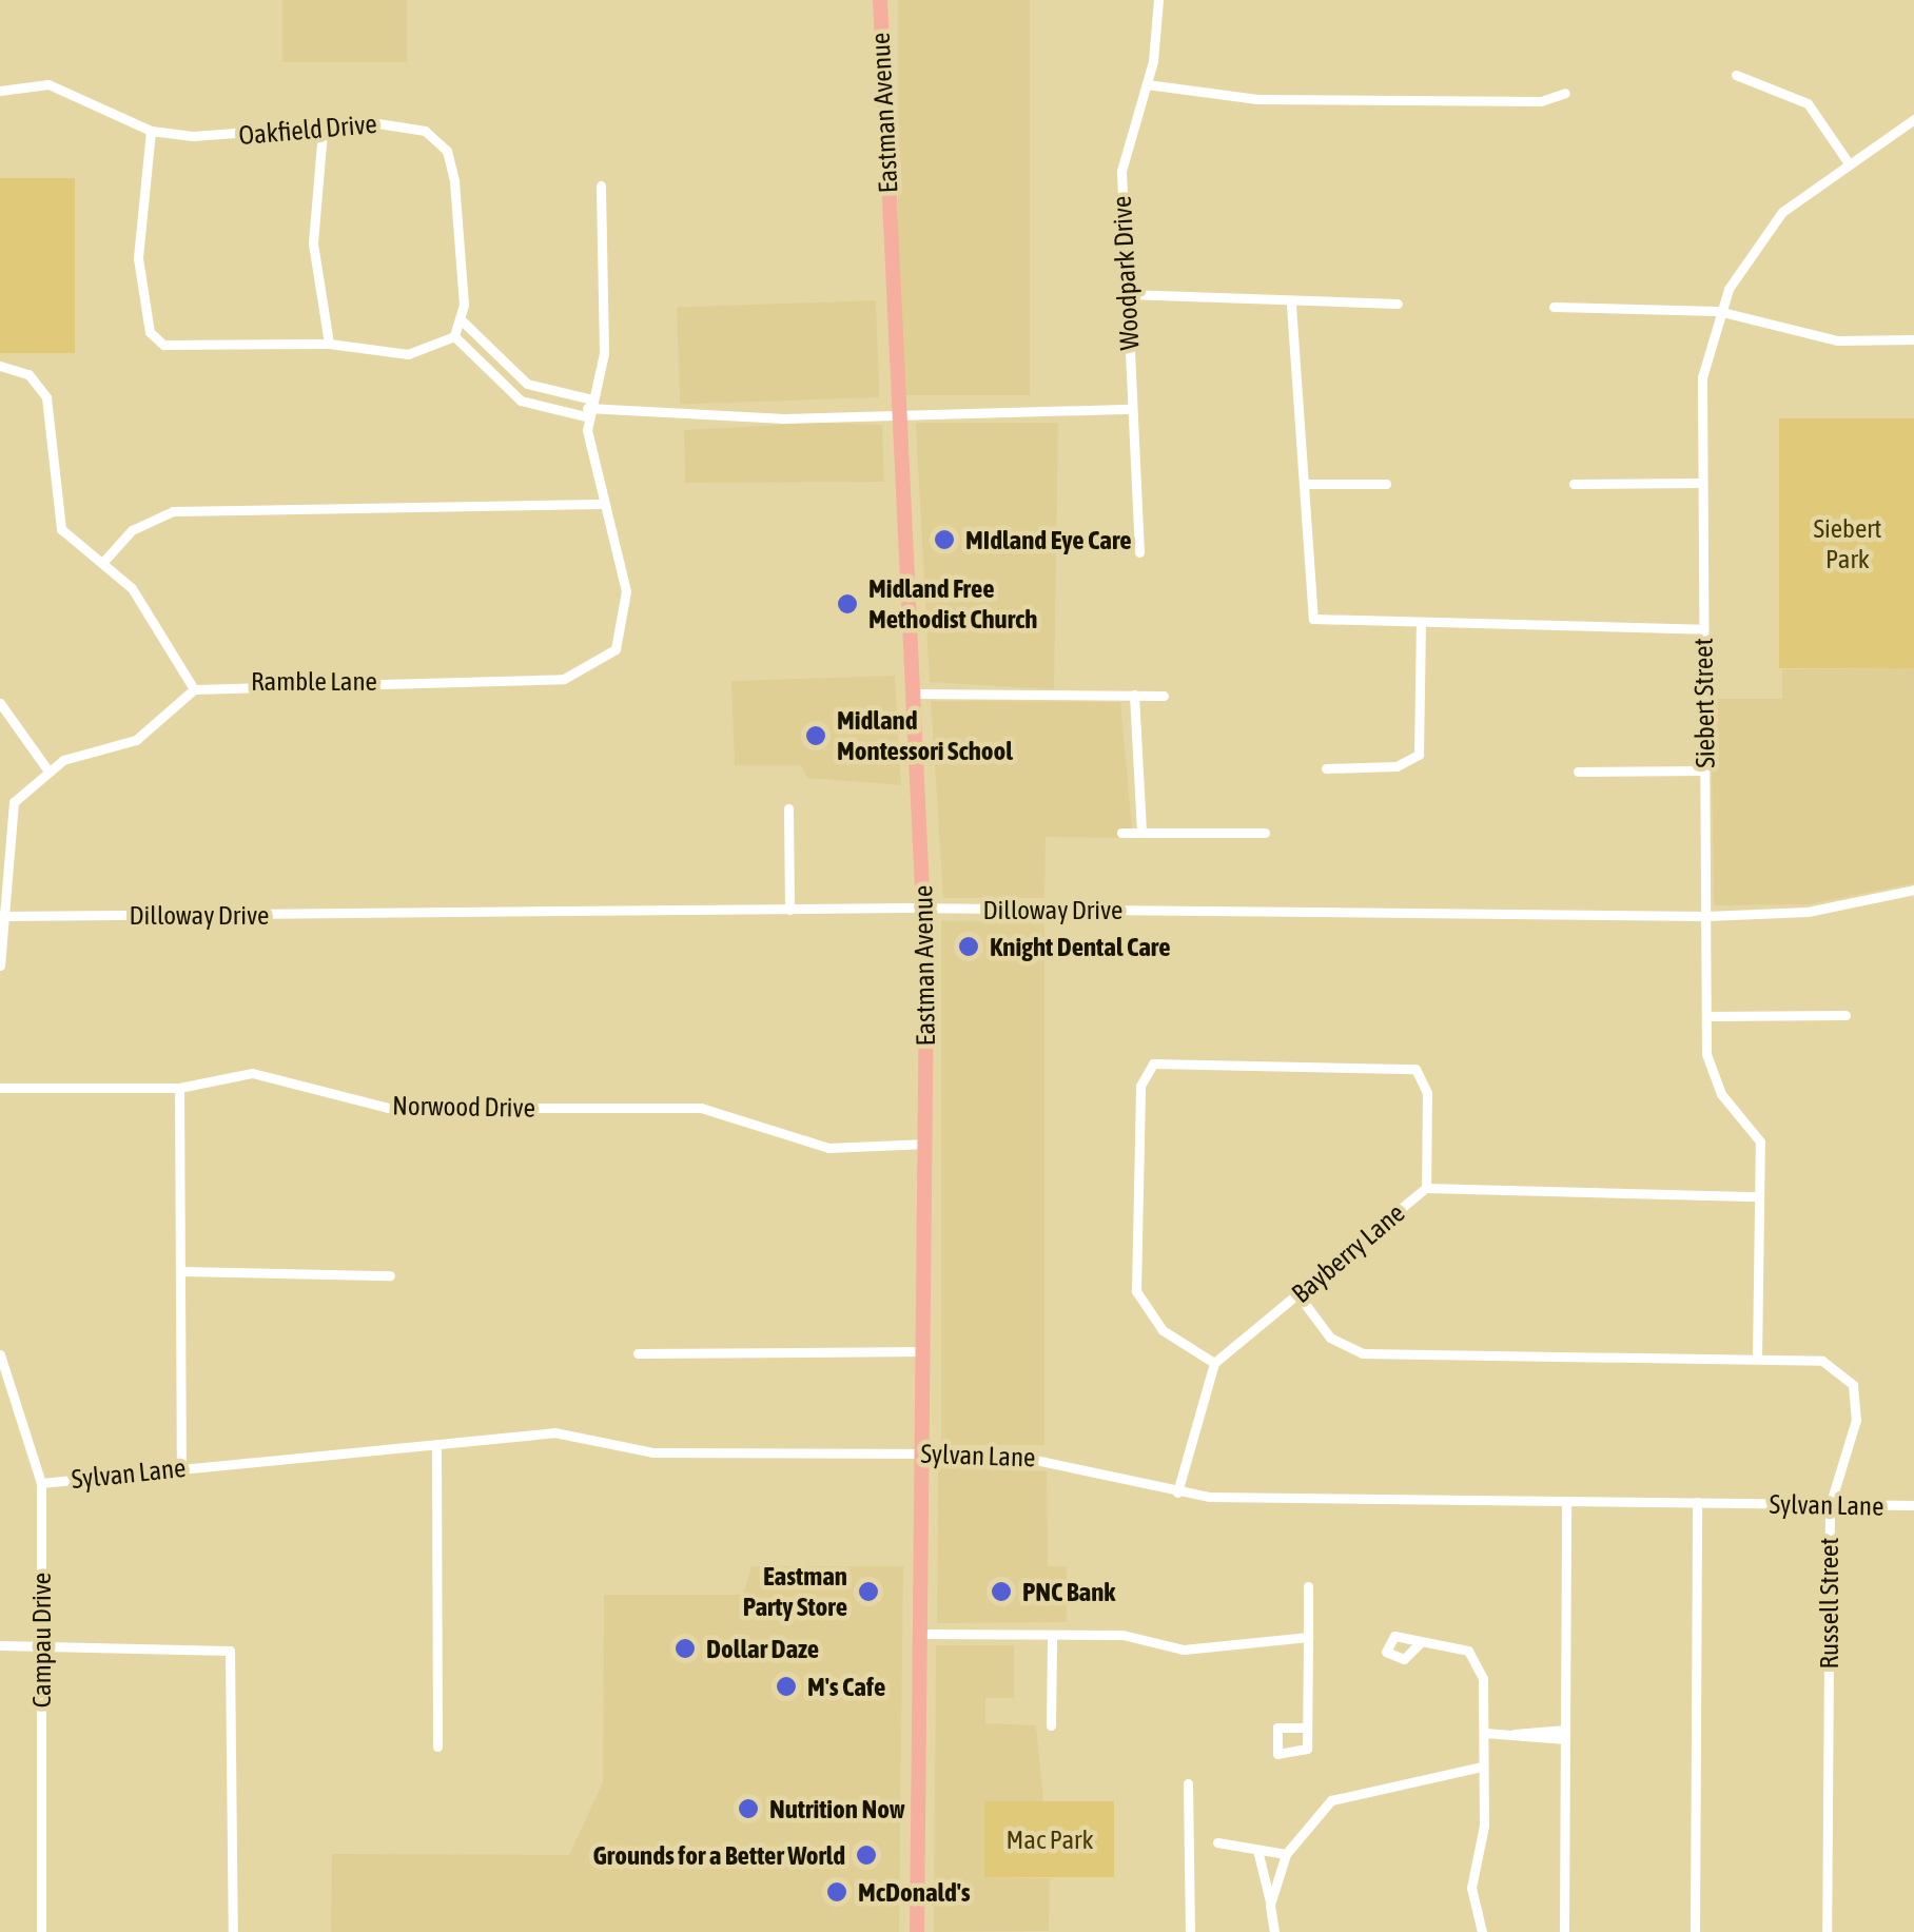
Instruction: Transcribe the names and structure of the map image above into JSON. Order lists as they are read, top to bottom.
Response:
{
  "streets": {
    "main road": ["Eastman Avenue"],
    "street": [
      "Oakfield Drive",
      "Woodpark Drive",
      "Ramble Lane",
      "Siebert Street",
      "Dilloway Drive",
      "Norwood Drive",
      "Bayberry Lane",
      "Sylvan Lane",
      "Russell Street",
      "Campau Drive"
    ]
  },
  "crossings": [
    ["Eastman Avenue", "Dilloway Drive"],
    ["Eastman Avenue", "Norwood Drive"],
    ["Eastman Avenue", "Sylvan Lane"],
    ["Siebert Street", "Dilloway Drive"],
    ["Siebert Street", "Bayberry Lane"],
    ["Siebert Street", "Russell Street"],
    ["Bayberry Lane", "Russell Street"],
    ["Sylvan Lane", "Russell Street"],
    ["Sylvan Lane", "Campau Drive"]
  ],
  "parks": ["Siebert Park", "Mac Park"],
  "places": [
    "MIdland Eye Care",
    "Midland Free Methodist Church",
    "Midland Montessori School",
    "Knight Dental Care",
    "Eastman Party Store",
    "PNC Bank",
    "Dollar Daze",
    "M's Cafe",
    "Nutrition Now",
    "Grounds for a Better World",
    "McDonald's"
  ]
}
